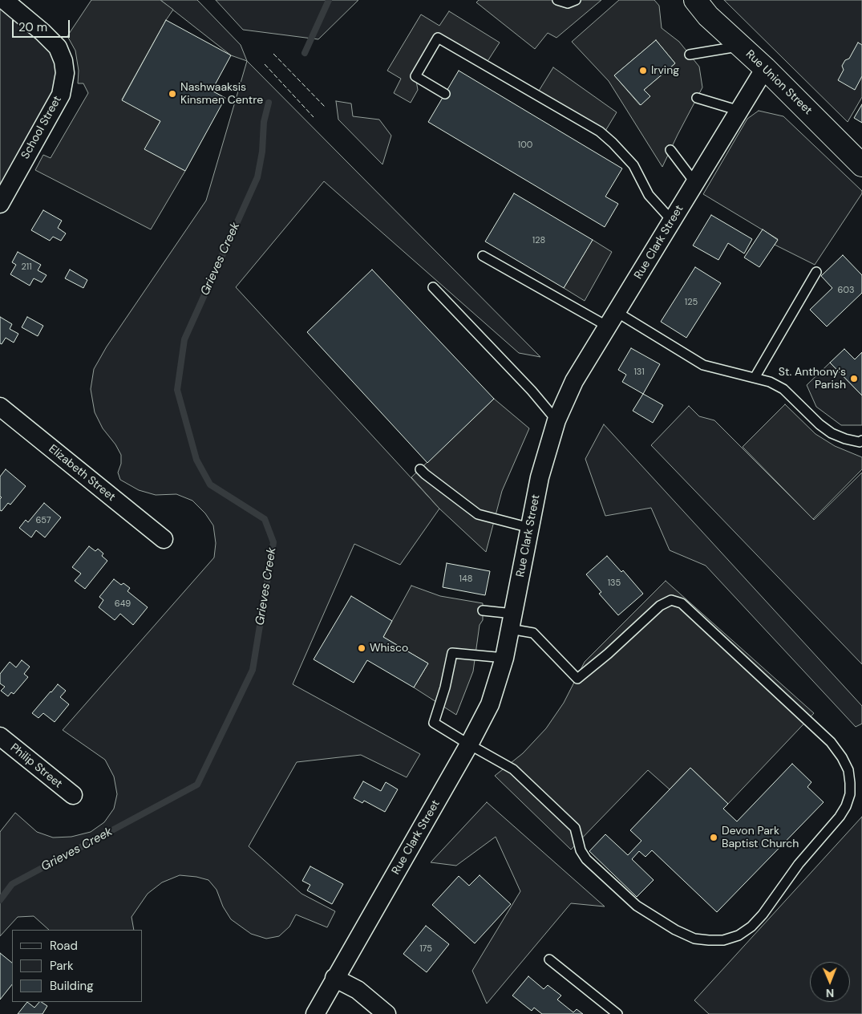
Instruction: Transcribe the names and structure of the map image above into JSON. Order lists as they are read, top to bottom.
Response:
{
  "streets": {
    "main road": ["Rue Union Street"],
    "street": [
      "School Street",
      "Rue Clark Street",
      "Elizabeth Street",
      "Philip Street"
    ]
  },
  "crossings": [
    ["Rue Union Street", "Rue Clark Street"]
  ],
  "water": ["Grieves Creek"],
  "places": [
    "Irving",
    "Nashwaaksis Kinsmen Centre",
    "St. Anthony's Parish",
    "Whisco",
    "Devon Park Baptist Church"
  ],
  "house_numbers": [
    "100",
    "128",
    "211",
    "603",
    "125",
    "131",
    "657",
    "148",
    "135",
    "649",
    "175"
  ],
  "legend": ["Road", "Park", "Building"],
  "scale_bar": "20 m",
  "north": "bottom"
}
